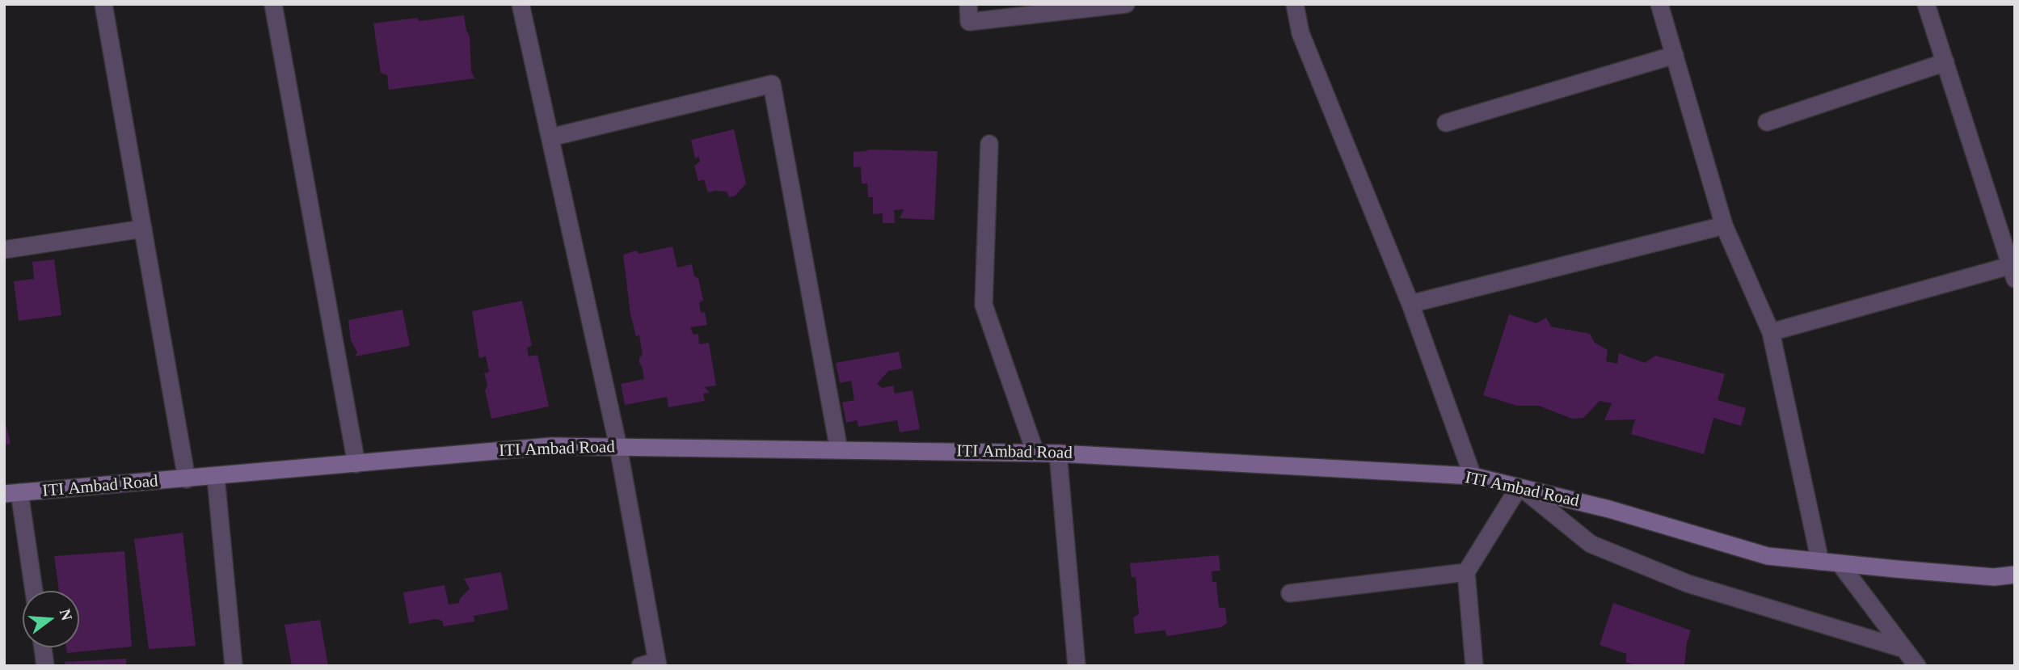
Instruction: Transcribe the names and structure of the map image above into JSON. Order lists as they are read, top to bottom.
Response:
{
  "streets": {
    "street": ["ITI Ambad Road"]
  },
  "north": "right"
}
